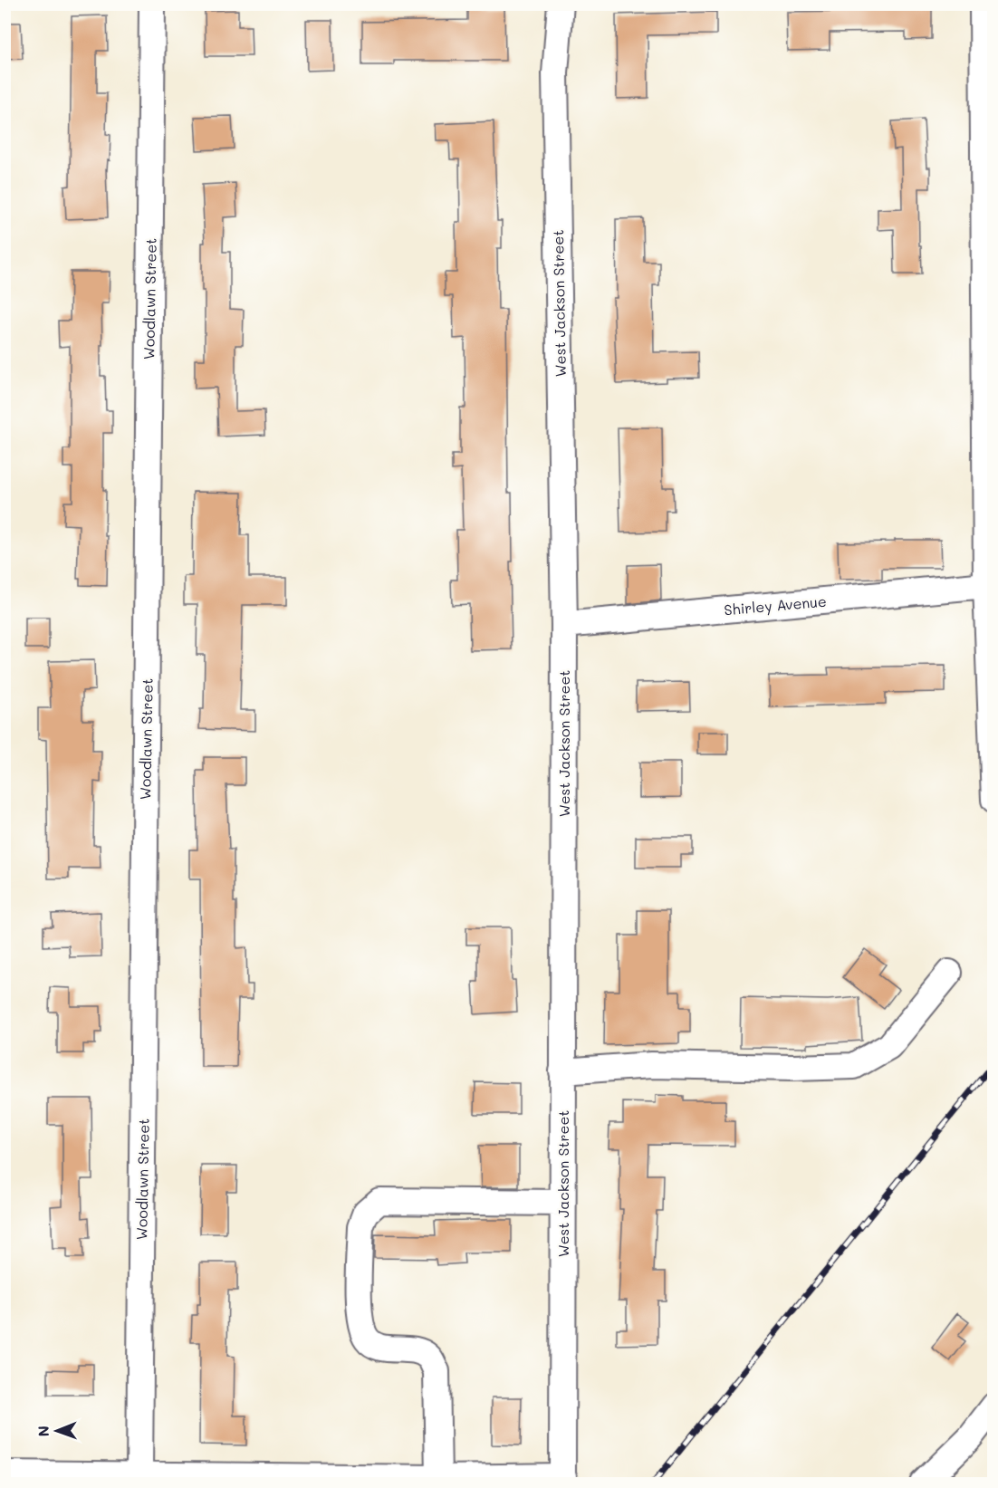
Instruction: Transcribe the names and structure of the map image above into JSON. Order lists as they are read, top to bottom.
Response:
{
  "streets": {
    "street": ["Woodlawn Street", "West Jackson Street", "Shirley Avenue"]
  },
  "crossings": [
    ["West Jackson Street", "Shirley Avenue"]
  ],
  "north": "left"
}
